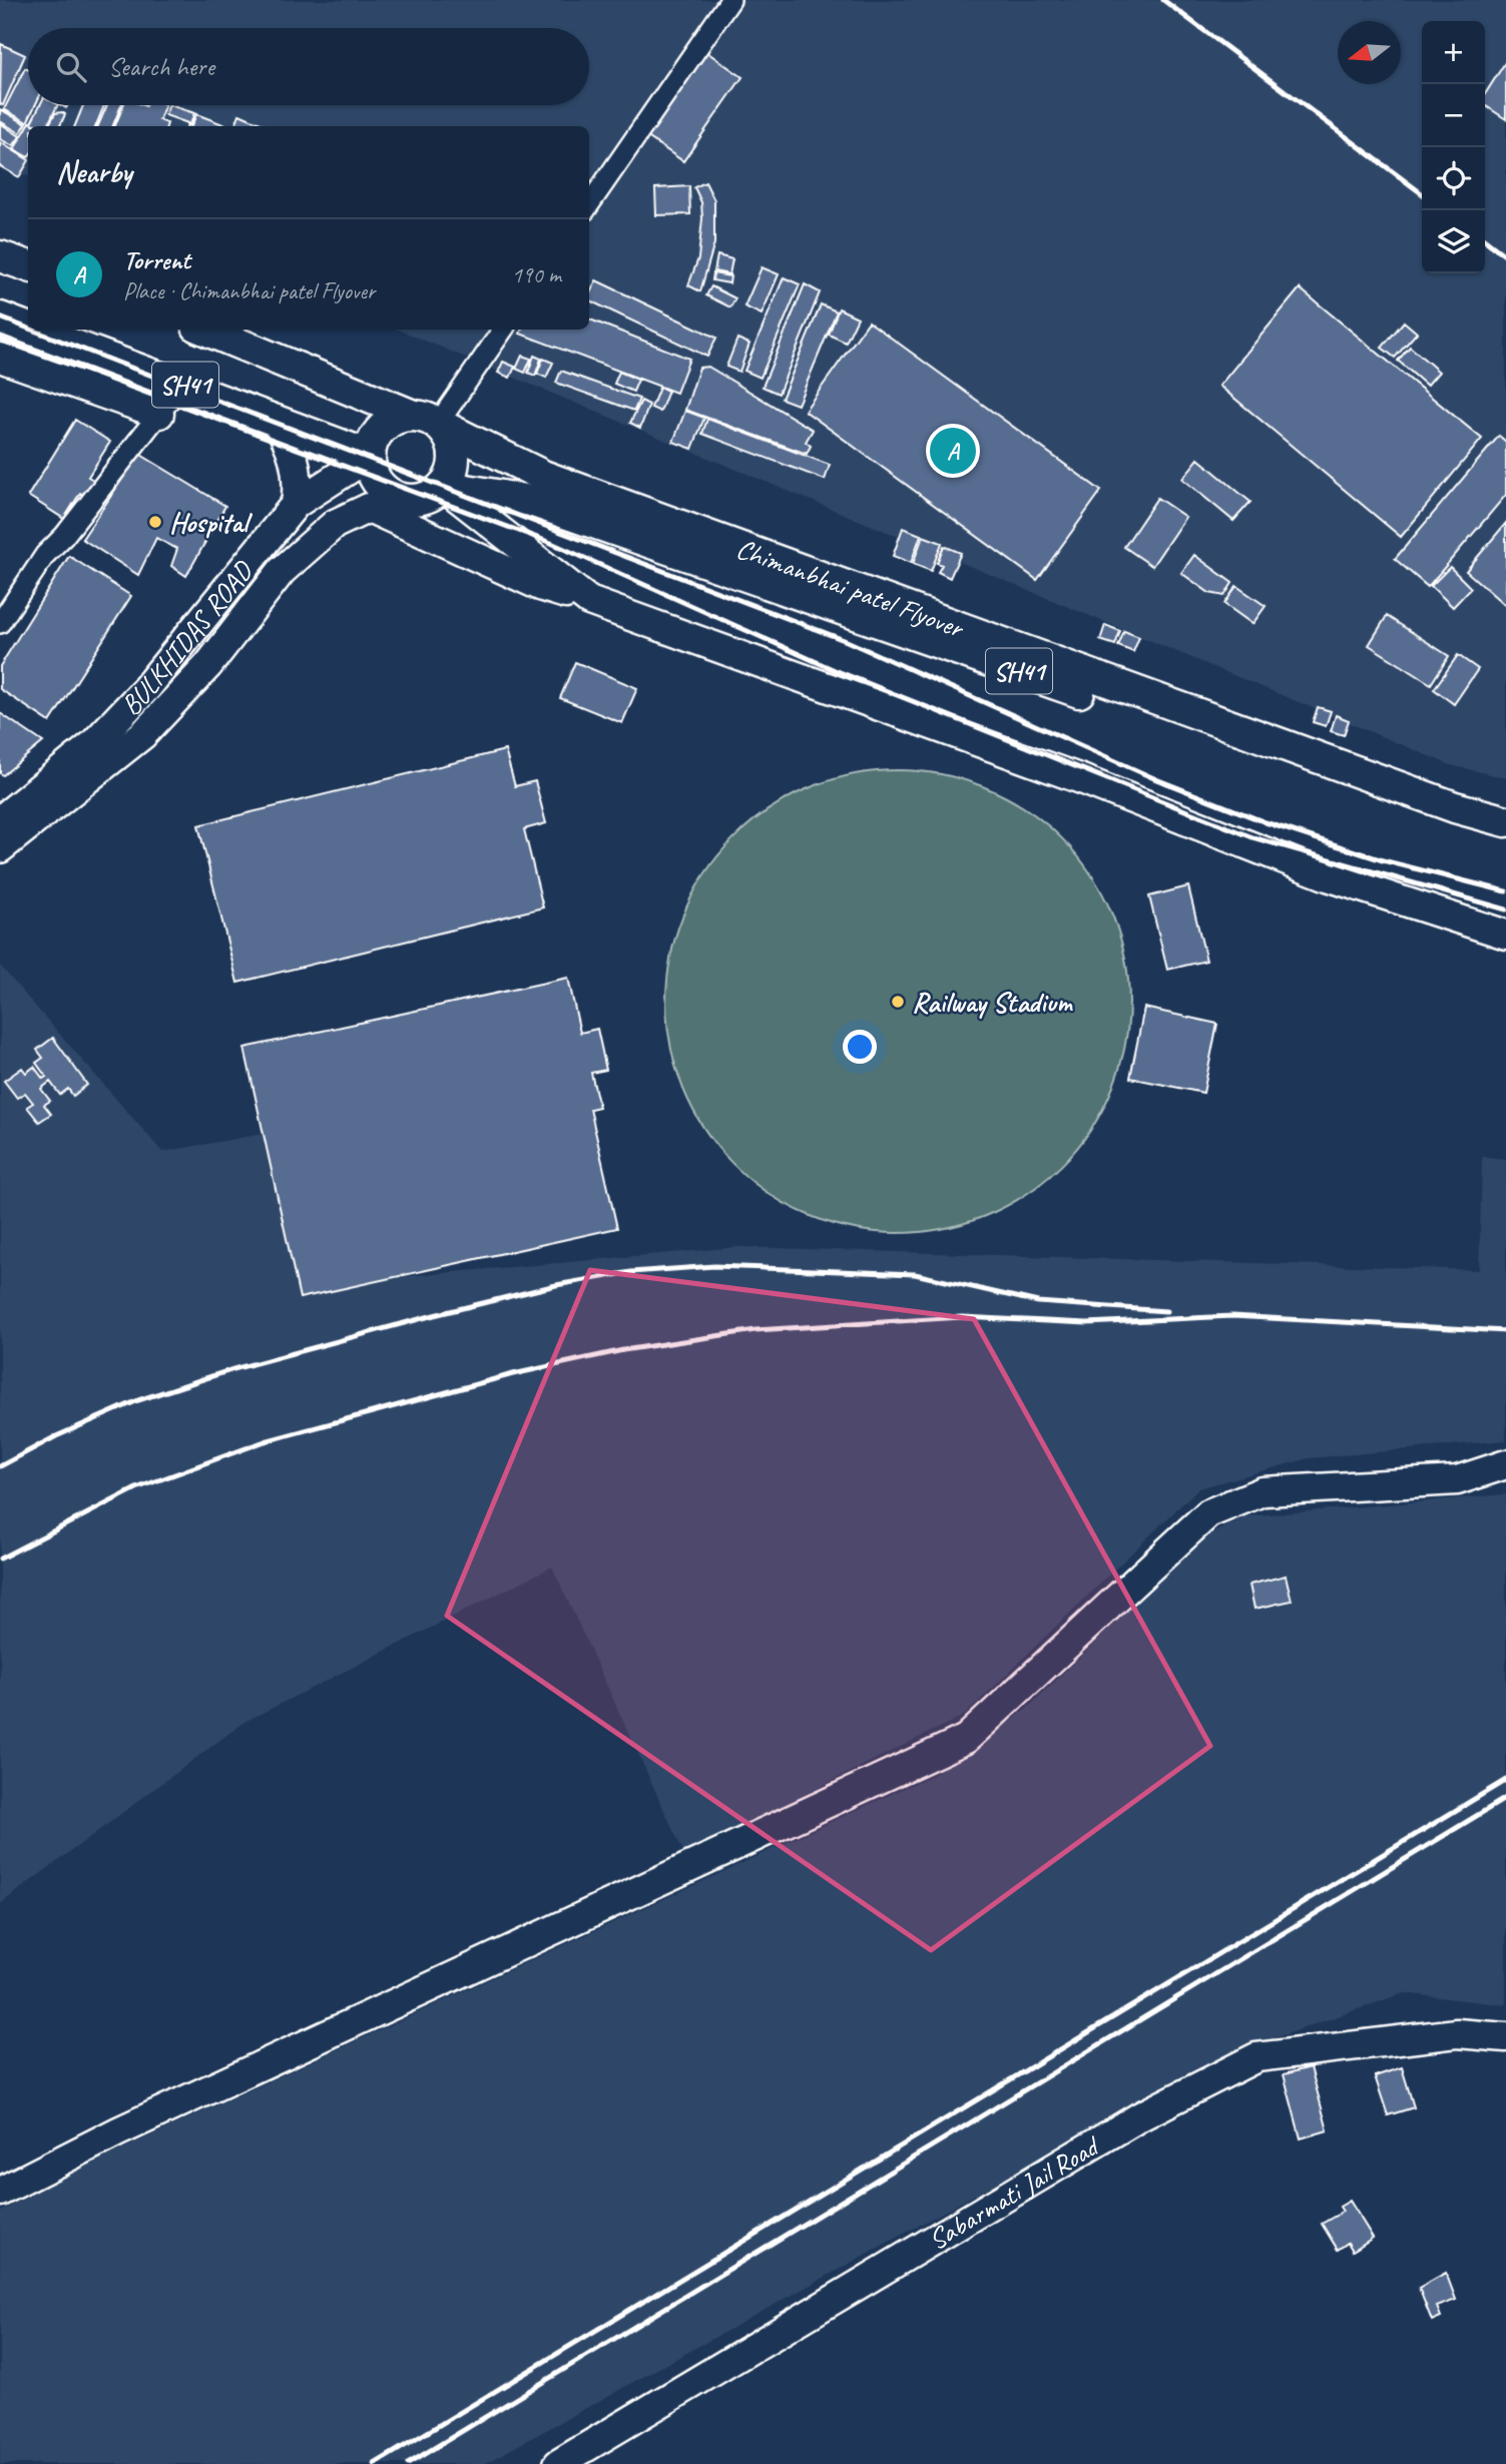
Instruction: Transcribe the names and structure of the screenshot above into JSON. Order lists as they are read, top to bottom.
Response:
{
  "streets": {
    "main road": ["SH41", "Chimanbhai patel Flyover"],
    "street": ["BULKHIDAS ROAD", "Sabarmati Jail Road"]
  },
  "crossings": [
    ["SH41", "Chimanbhai patel Flyover"],
    ["SH41", "BULKHIDAS ROAD"],
    ["Chimanbhai patel Flyover", "BULKHIDAS ROAD"]
  ],
  "places": ["Hospital", "Railway Stadium"],
  "north": "left",
  "page": {
    "map_buttons": ["+", "−"],
    "search": "Search here",
    "heading": "Nearby",
    "list": [
      {
        "mark": "A",
        "name": "Torrent",
        "note": "Place · Chimanbhai patel Flyover",
        "value": "190 m"
      }
    ],
    "pins": "A"
  }
}
